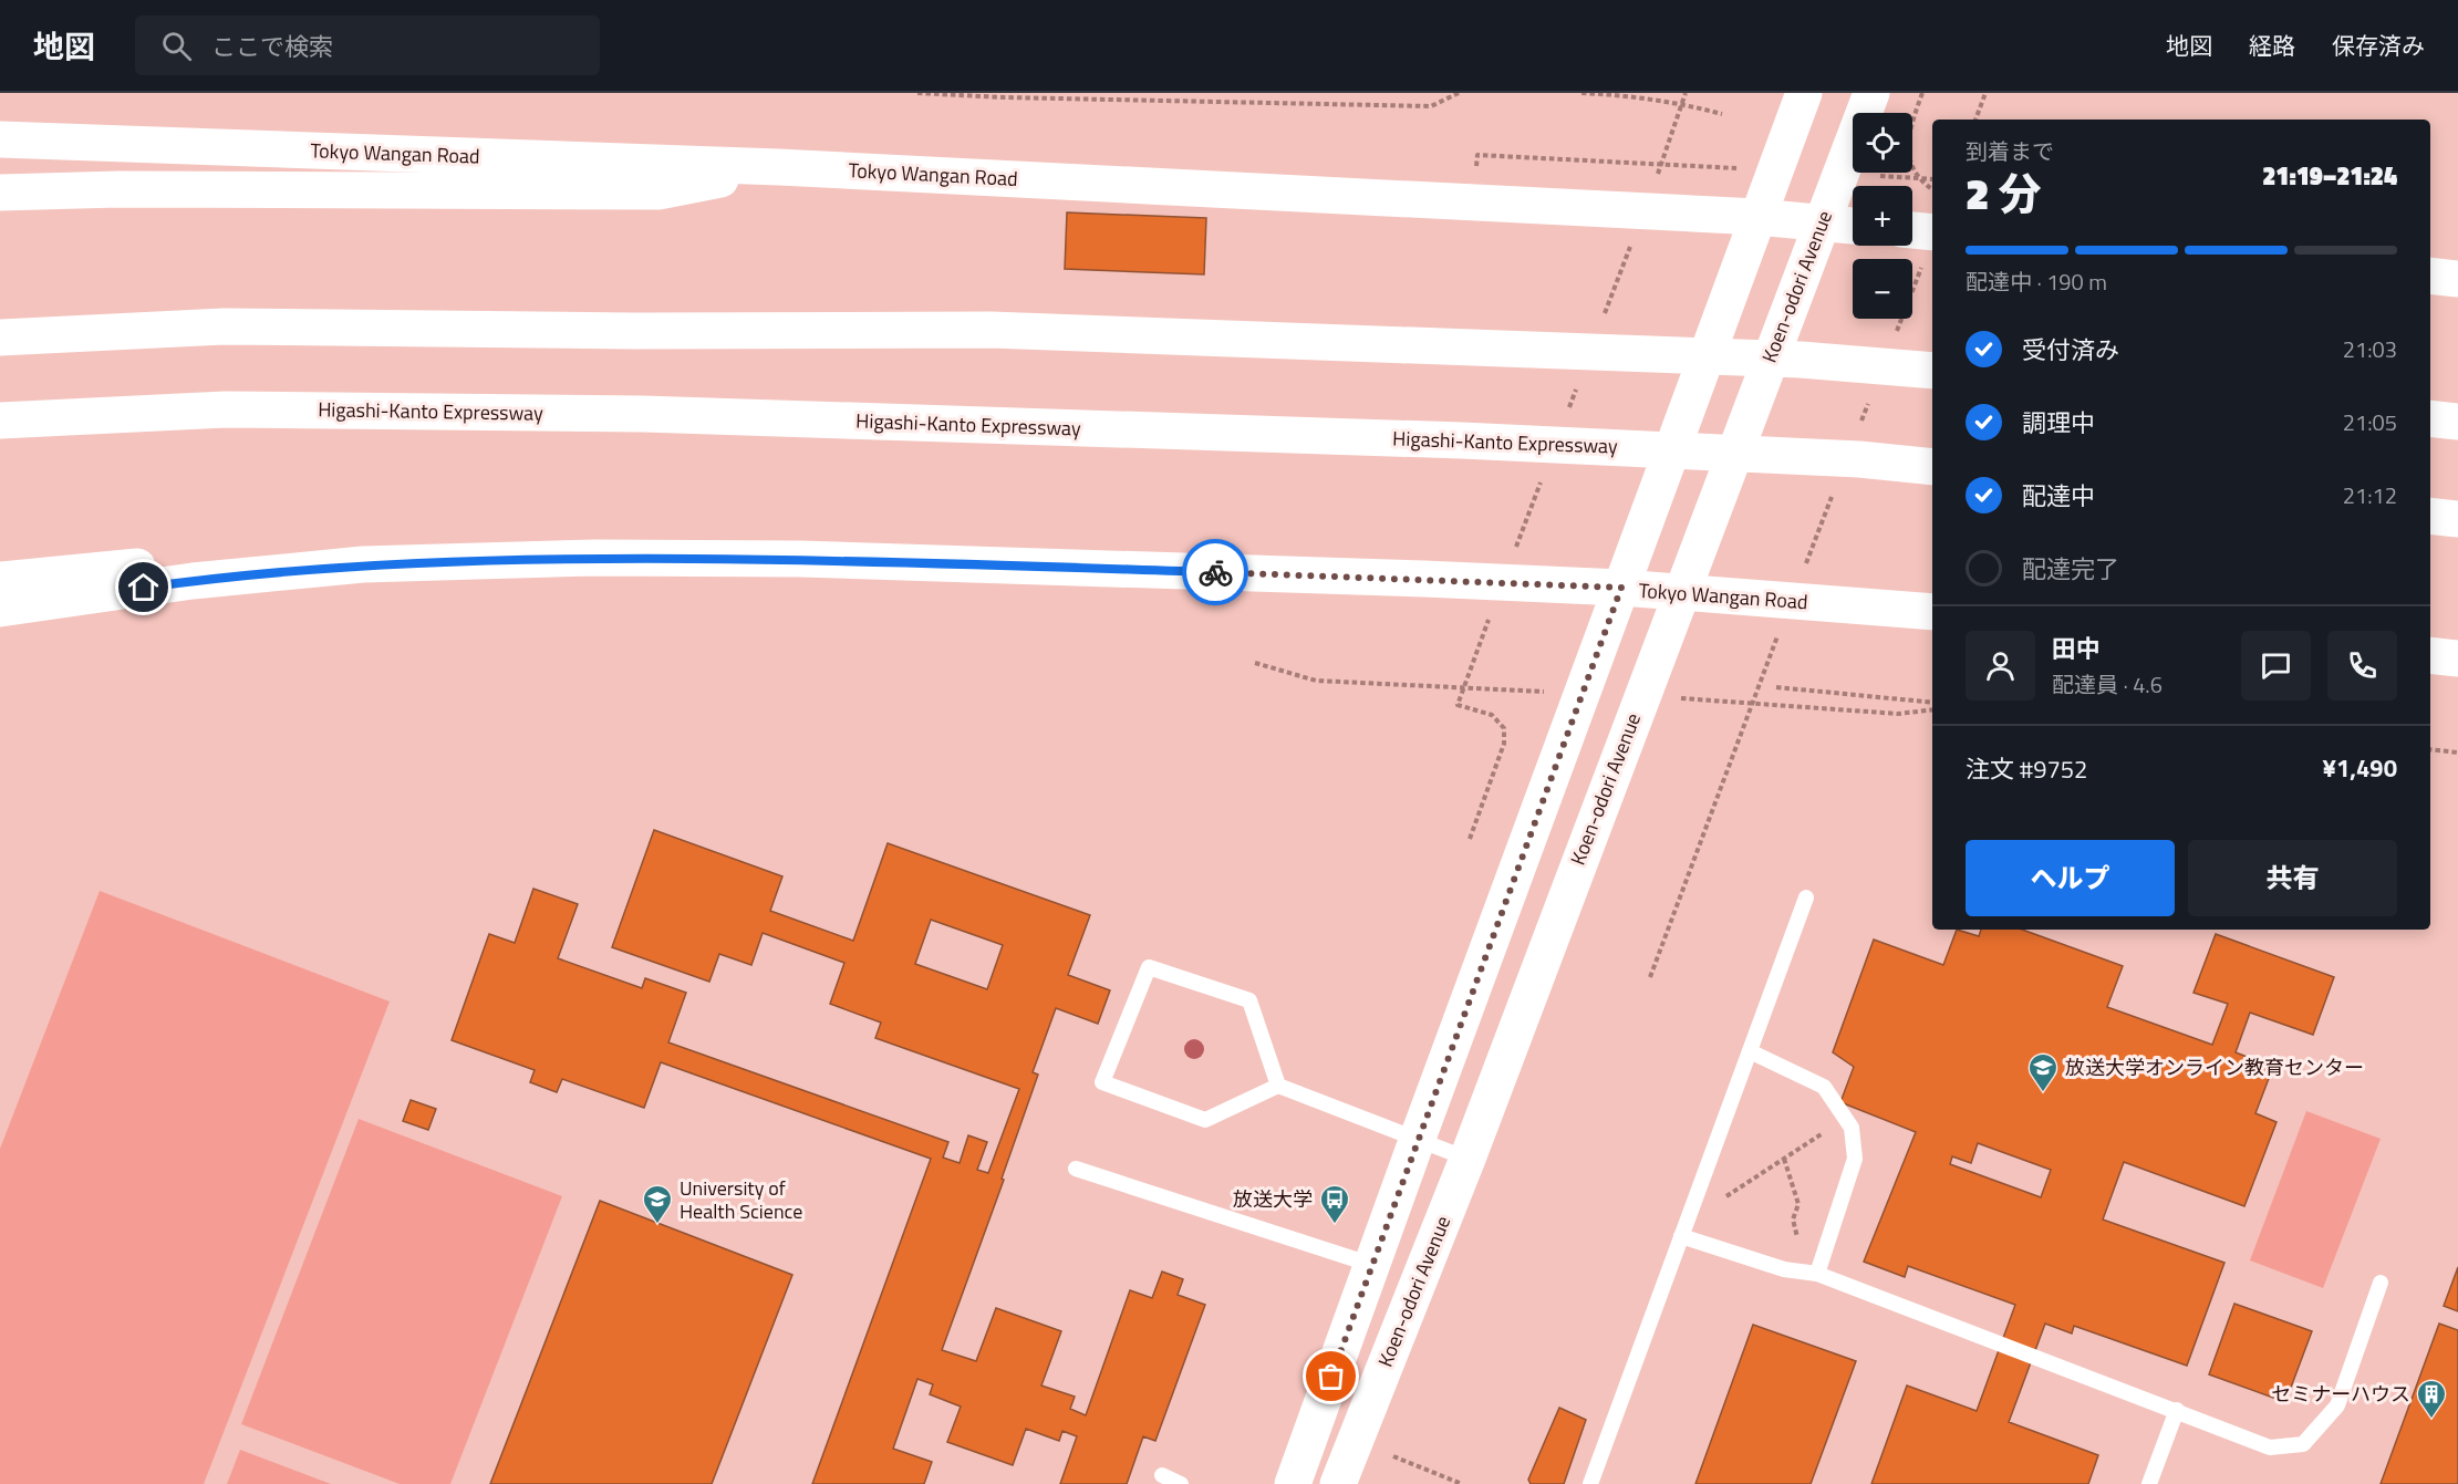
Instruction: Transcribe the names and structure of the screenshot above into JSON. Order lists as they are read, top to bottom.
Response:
{
  "streets": {
    "main road": ["Tokyo Wangan Road", "Koen-odori Avenue", "Higashi-Kanto Expressway"]
  },
  "crossings": [
    ["Tokyo Wangan Road", "Koen-odori Avenue"]
  ],
  "places": {
    "school or university": ["放送大学オンライン教育センター", "University of Health Science"],
    "bus stop": ["放送大学"],
    "building": ["セミナーハウス"]
  },
  "page": {
    "header": "地図",
    "search": "ここで検索",
    "nav": ["地図", "経路", "保存済み"],
    "map_buttons": ["+", "−"],
    "heading": ["2 分", "到着まで", "21:19–21:24"],
    "panel": [
      "田中",
      "配達員 · 4.6",
      "注文 #9752",
      "¥1,490"
    ],
    "bar": "配達中 · 190 m",
    "list": [
      ["受付済み", "21:03"],
      ["調理中", "21:05"],
      ["配達中", "21:12"],
      "配達完了"
    ],
    "buttons": ["ヘルプ", "共有"]
  }
}
